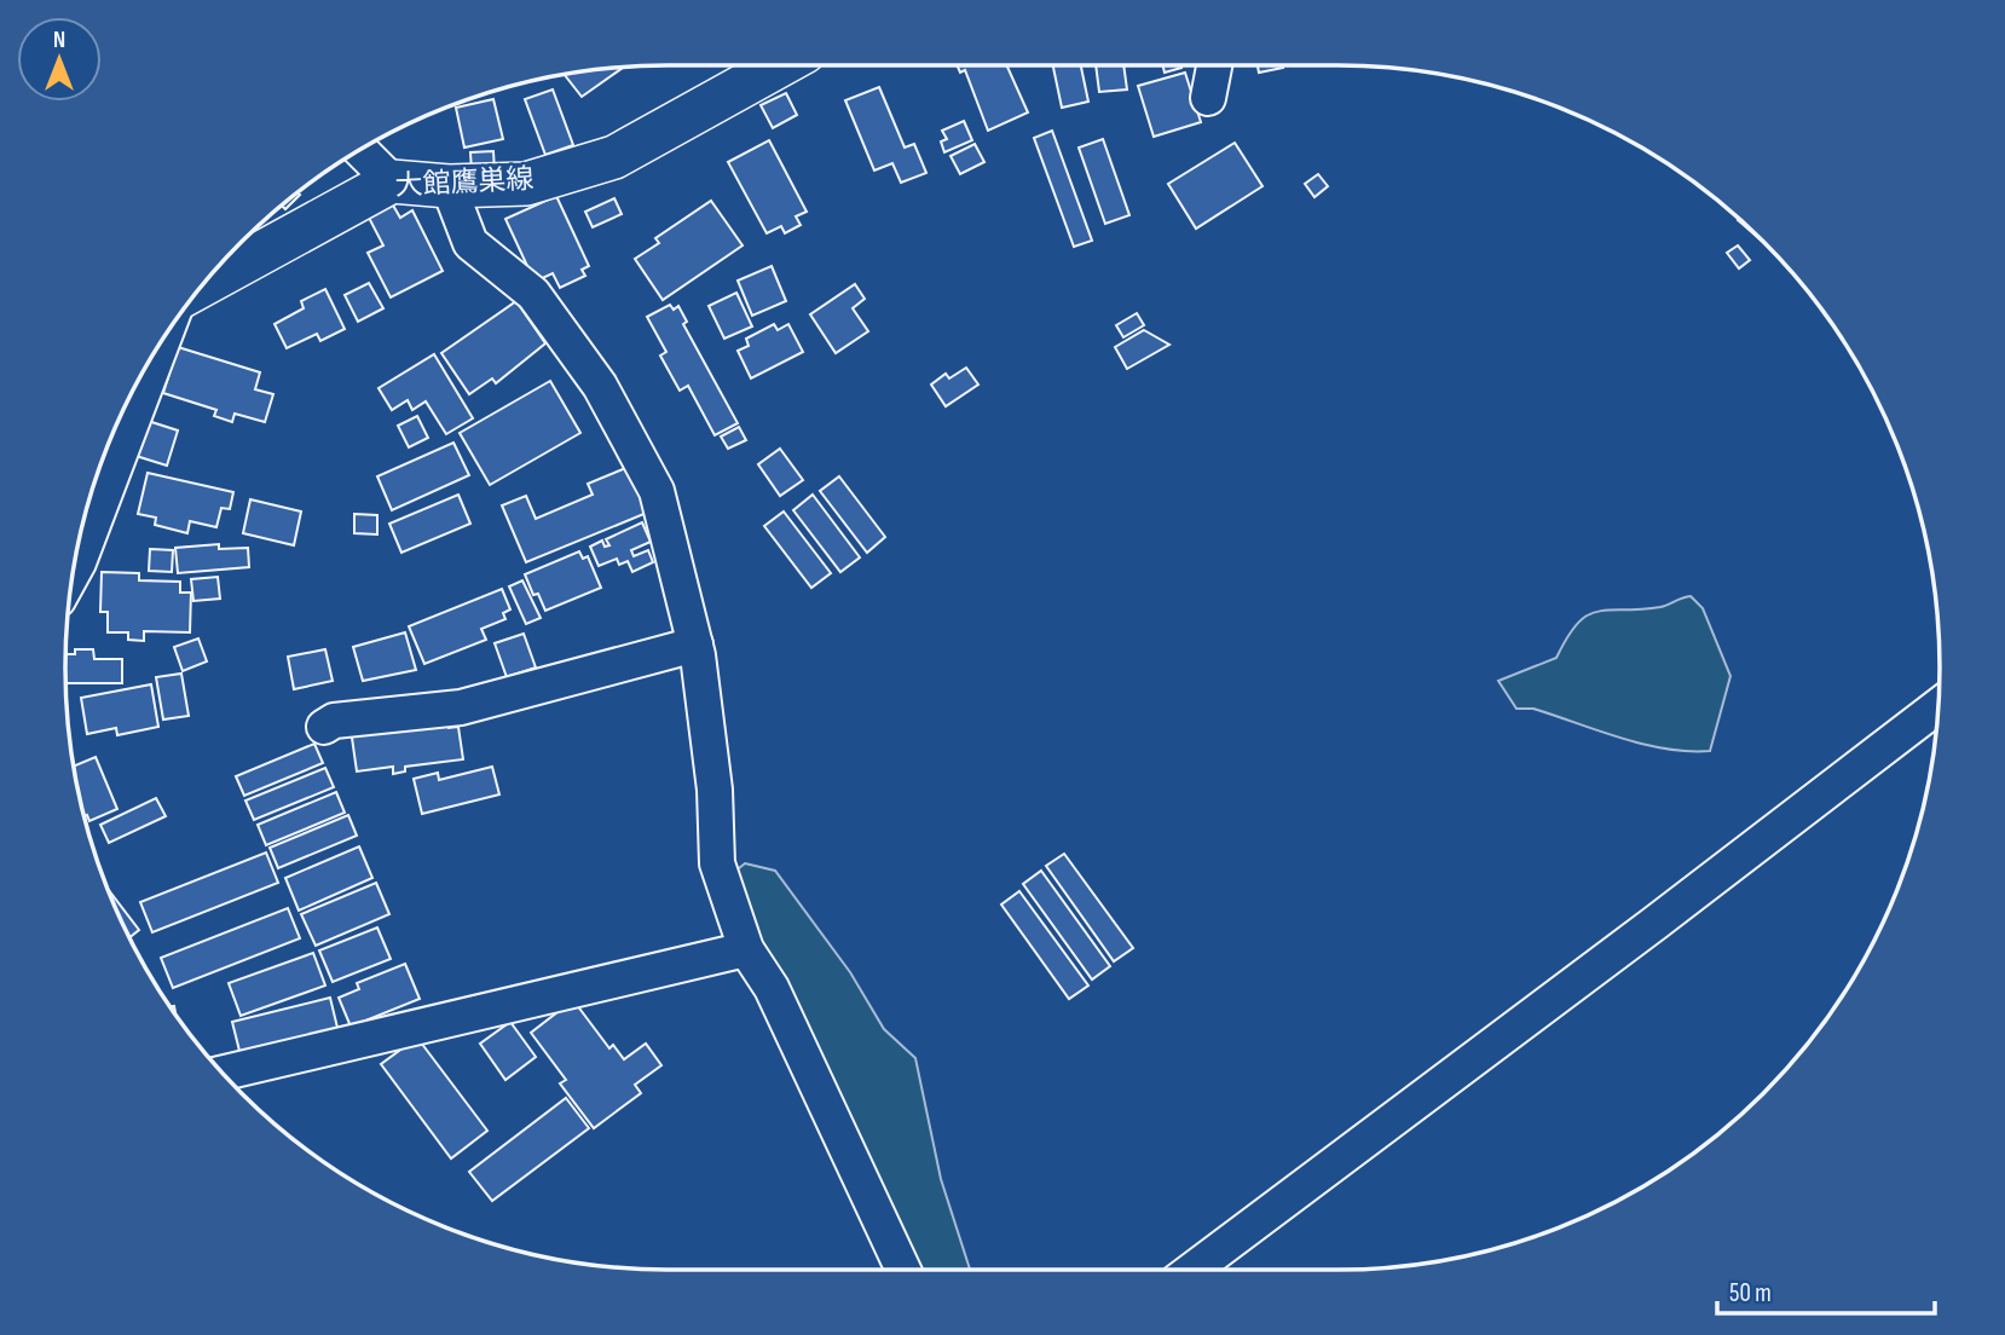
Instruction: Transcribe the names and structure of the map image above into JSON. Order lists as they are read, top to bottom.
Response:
{
  "streets": {
    "main road": ["大館鷹巣線"]
  },
  "scale_bar": "50 m",
  "north": "top"
}
